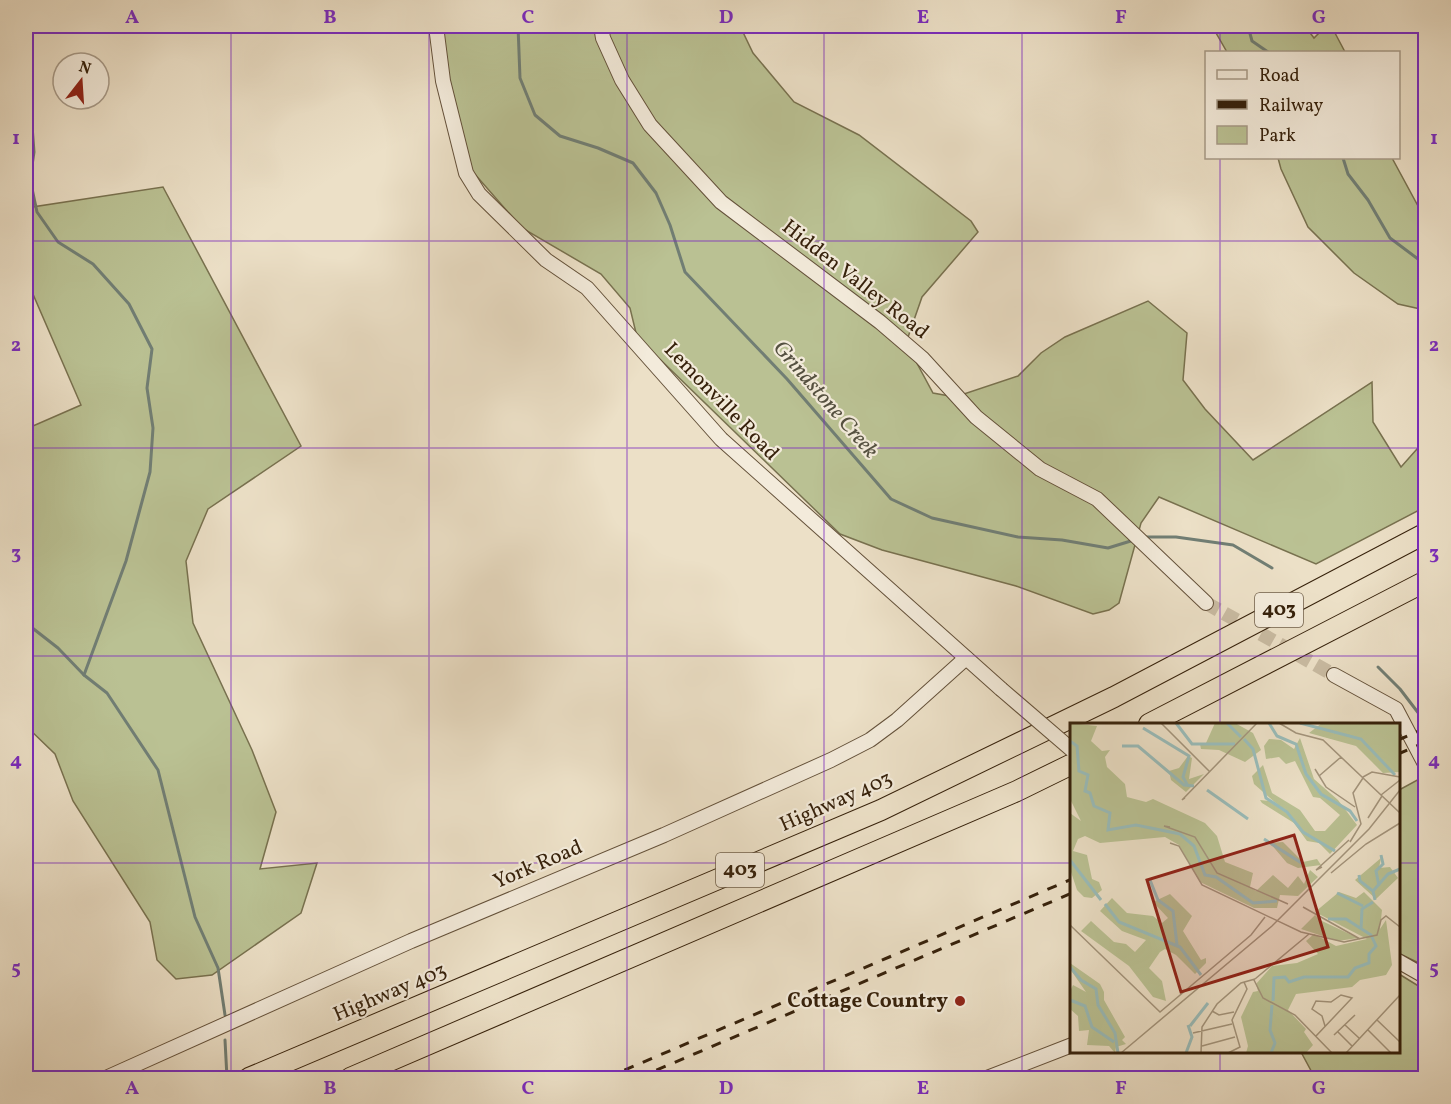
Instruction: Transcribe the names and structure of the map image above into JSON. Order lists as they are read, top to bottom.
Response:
{
  "streets": {
    "highway": ["403", "Highway 403"],
    "street": ["Hidden Valley Road", "Lemonville Road", "York Road"]
  },
  "crossings": [
    ["Lemonville Road", "York Road"]
  ],
  "water": ["Grindstone Creek"],
  "places": ["Cottage Country"],
  "legend": ["Road", "Railway", "Park"],
  "north": "top",
  "grid": {
    "columns": [
      "A",
      "B",
      "C",
      "D",
      "E",
      "F",
      "G"
    ],
    "rows": [
      "1",
      "2",
      "3",
      "4",
      "5"
    ]
  }
}
